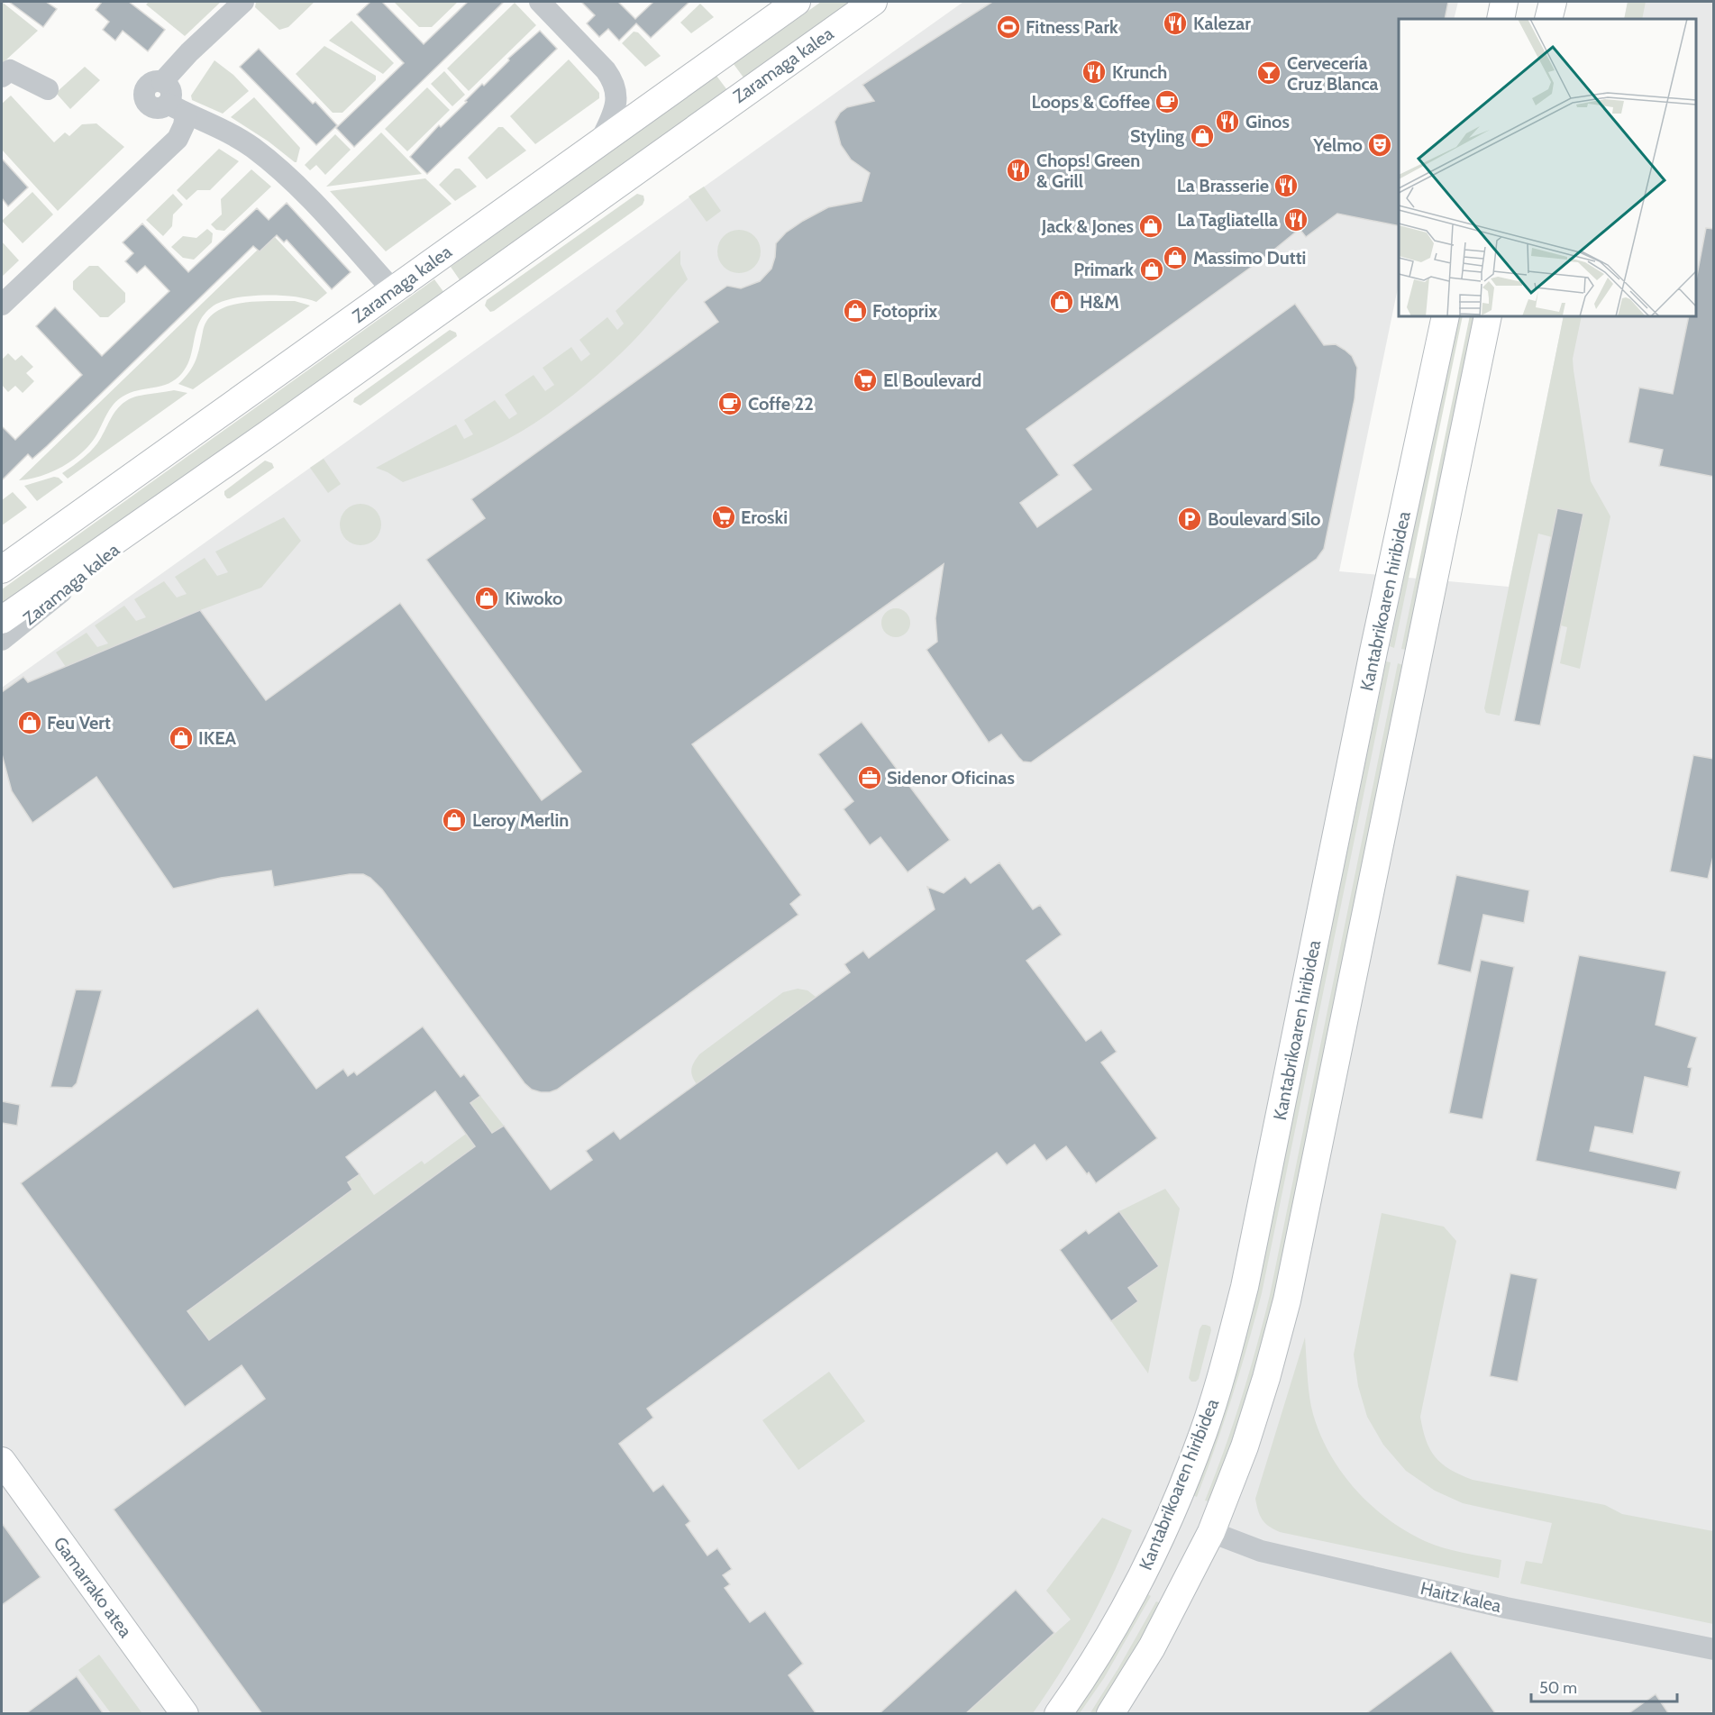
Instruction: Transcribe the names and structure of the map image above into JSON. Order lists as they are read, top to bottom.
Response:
{
  "streets": {
    "main road": ["Zaramaga kalea", "Kantabrikoaren hiribidea", "Gamarrako atea"],
    "street": ["Haitz kalea"]
  },
  "places": {
    "restaurant": [
      "Kalezar",
      "Krunch",
      "Ginos",
      "Chops! Green & Grill",
      "La Brasserie",
      "La Tagliatella"
    ],
    "sports": ["Fitness Park"],
    "bar": ["Cervecería Cruz Blanca"],
    "cafe": ["Loops & Coffee", "Coffe 22"],
    "shop": [
      "Styling",
      "Jack & Jones",
      "Massimo Dutti",
      "Primark",
      "H&M",
      "Fotoprix",
      "Kiwoko",
      "Feu Vert",
      "IKEA",
      "Leroy Merlin"
    ],
    "theatre": ["Yelmo"],
    "supermarket": ["El Boulevard", "Eroski"],
    "parking": ["Boulevard Silo"],
    "office": ["Sidenor Oficinas"]
  },
  "scale_bar": "50 m"
}
